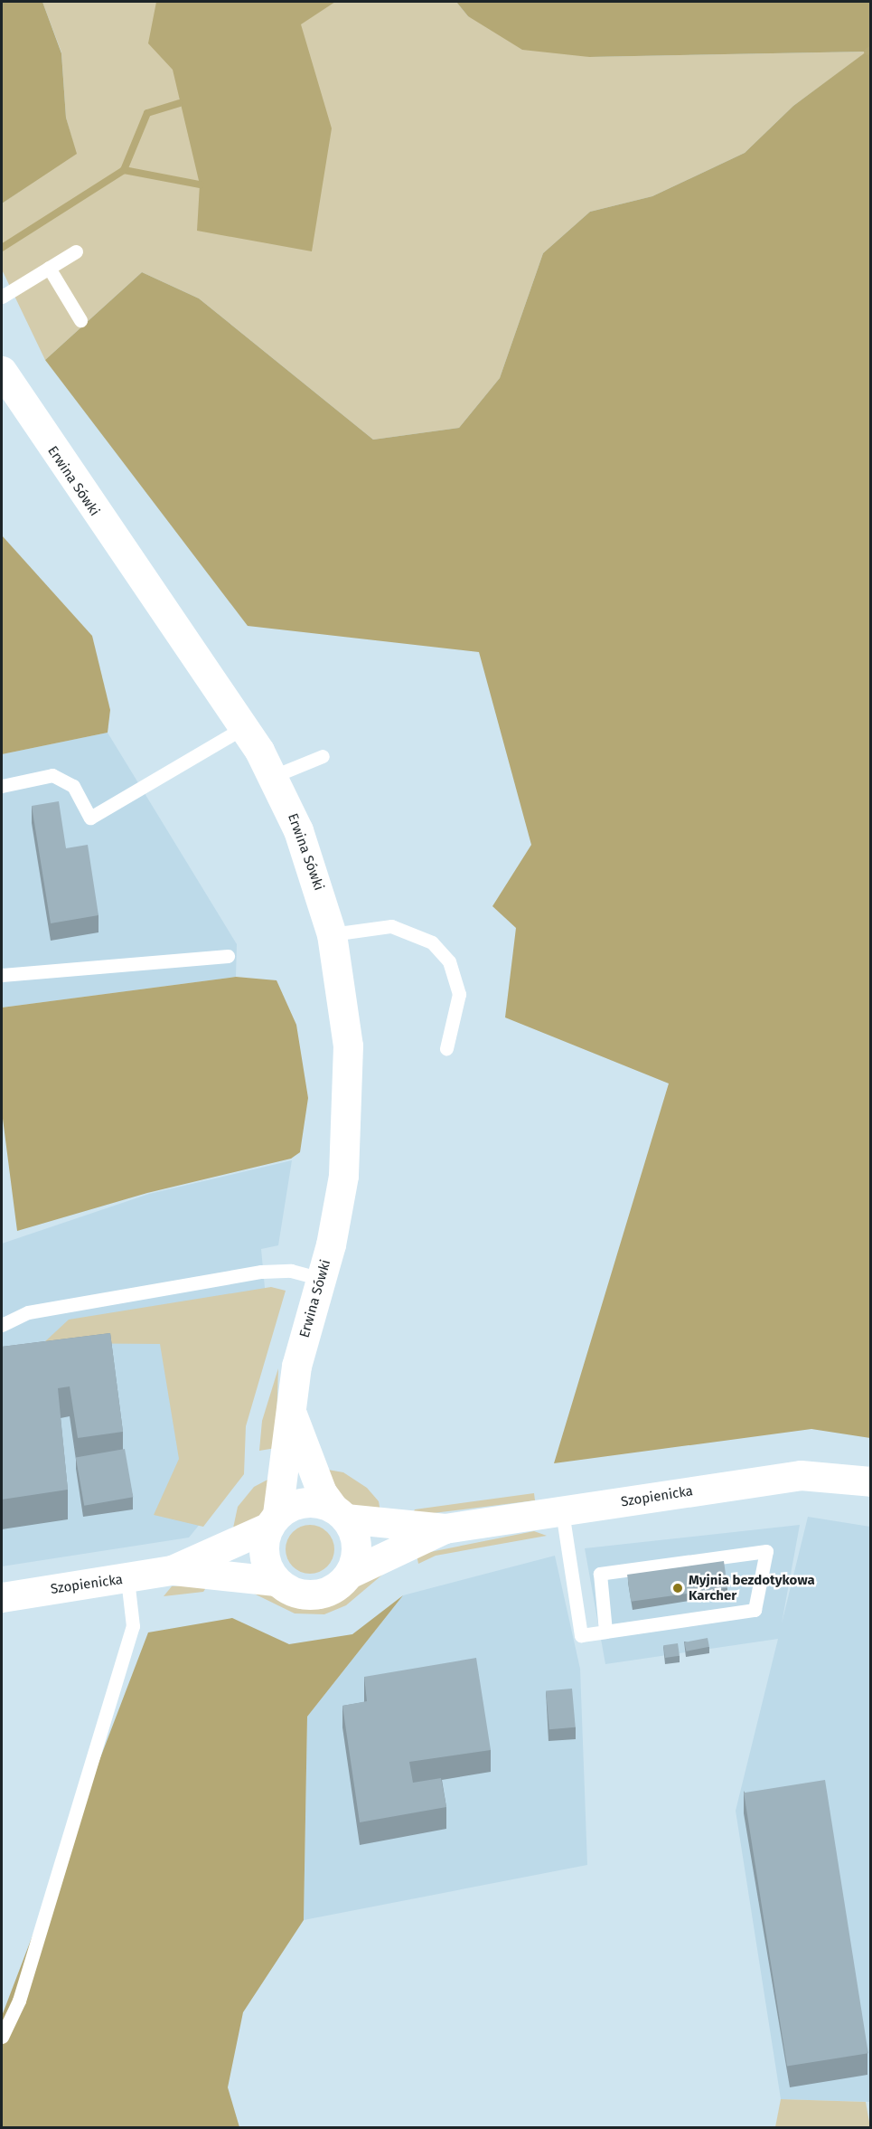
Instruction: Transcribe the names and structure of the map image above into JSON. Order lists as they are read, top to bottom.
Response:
{
  "streets": {
    "street": ["Erwina Sówki", "Szopienicka"]
  },
  "crossings": [
    ["Erwina Sówki", "Szopienicka"]
  ],
  "places": ["Myjnia bezdotykowa Karcher"]
}
